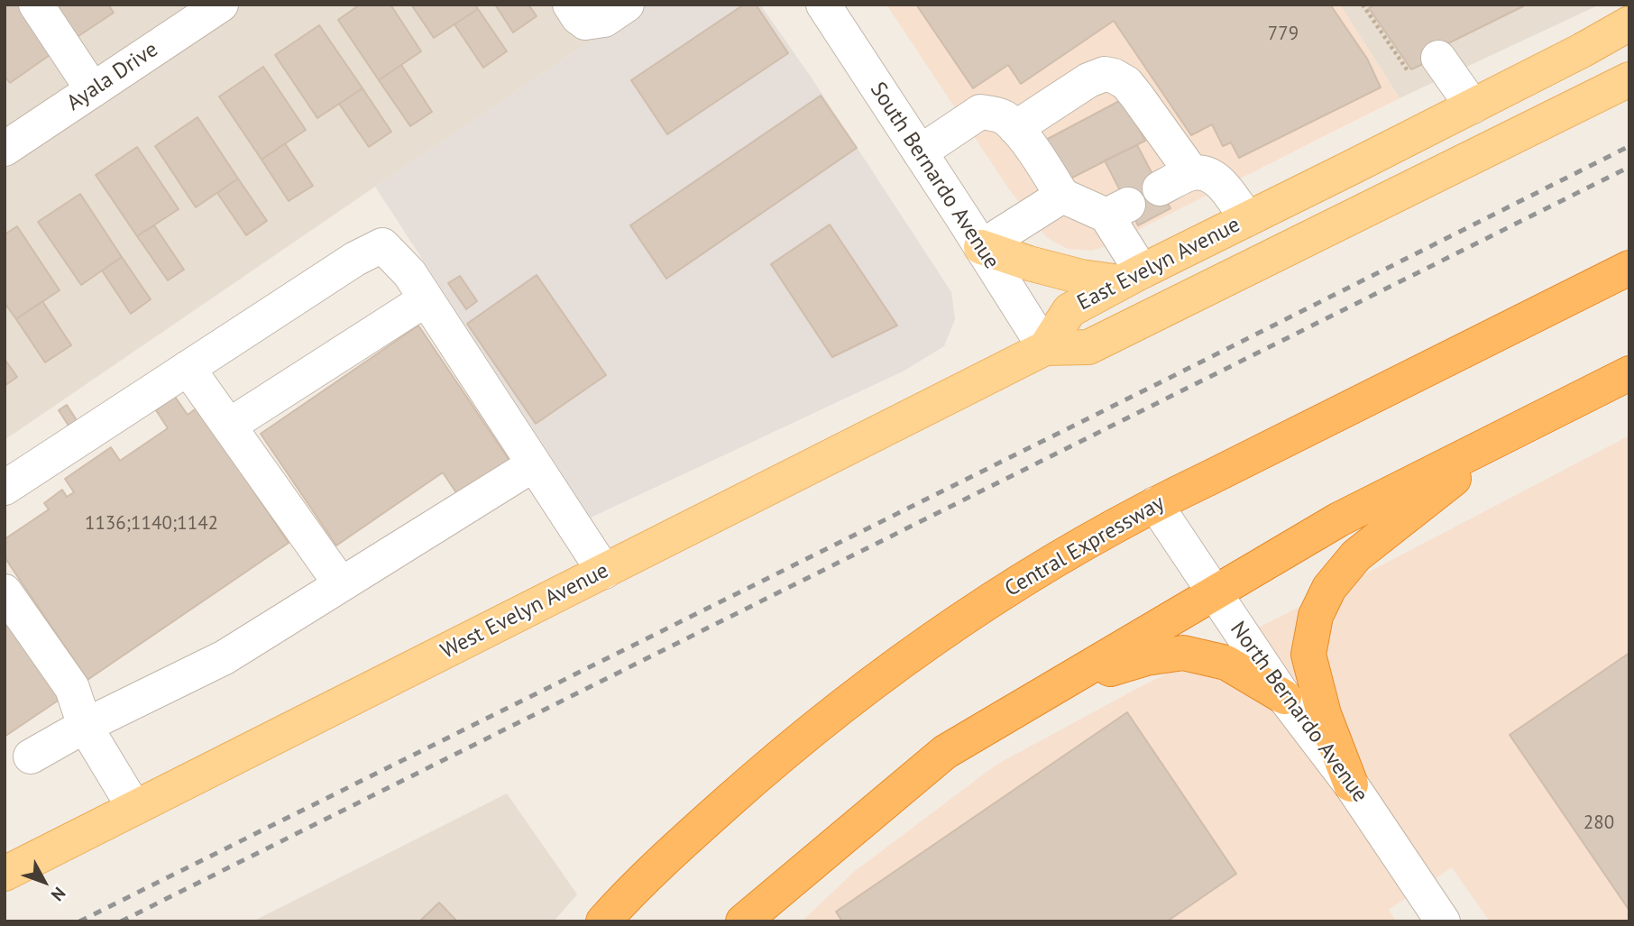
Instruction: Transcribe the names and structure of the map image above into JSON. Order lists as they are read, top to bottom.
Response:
{
  "streets": {
    "highway": ["Central Expressway"],
    "main road": ["East Evelyn Avenue", "West Evelyn Avenue"],
    "street": ["Ayala Drive", "South Bernardo Avenue", "North Bernardo Avenue"]
  },
  "crossings": [
    ["South Bernardo Avenue", "East Evelyn Avenue"],
    ["South Bernardo Avenue", "West Evelyn Avenue"],
    ["East Evelyn Avenue", "West Evelyn Avenue"],
    ["Central Expressway", "North Bernardo Avenue"]
  ],
  "house_numbers": ["779", "1136;1140;1142", "280"],
  "north": "bottom right"
}
